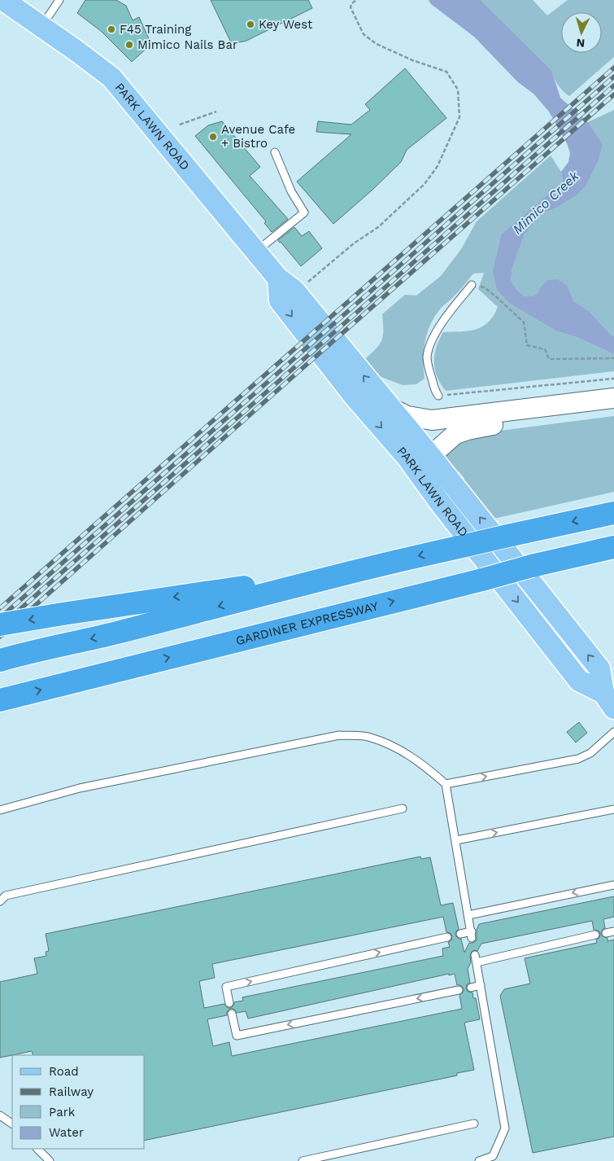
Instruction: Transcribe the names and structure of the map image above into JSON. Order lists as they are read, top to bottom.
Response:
{
  "streets": {
    "highway": ["GARDINER EXPRESSWAY"],
    "main road": ["PARK LAWN ROAD"]
  },
  "water": ["Mimico Creek"],
  "places": [
    "Key West",
    "F45 Training",
    "Mimico Nails Bar",
    "Avenue Cafe + Bistro"
  ],
  "legend": [
    "Road",
    "Railway",
    "Park",
    "Water"
  ],
  "north": "bottom"
}
